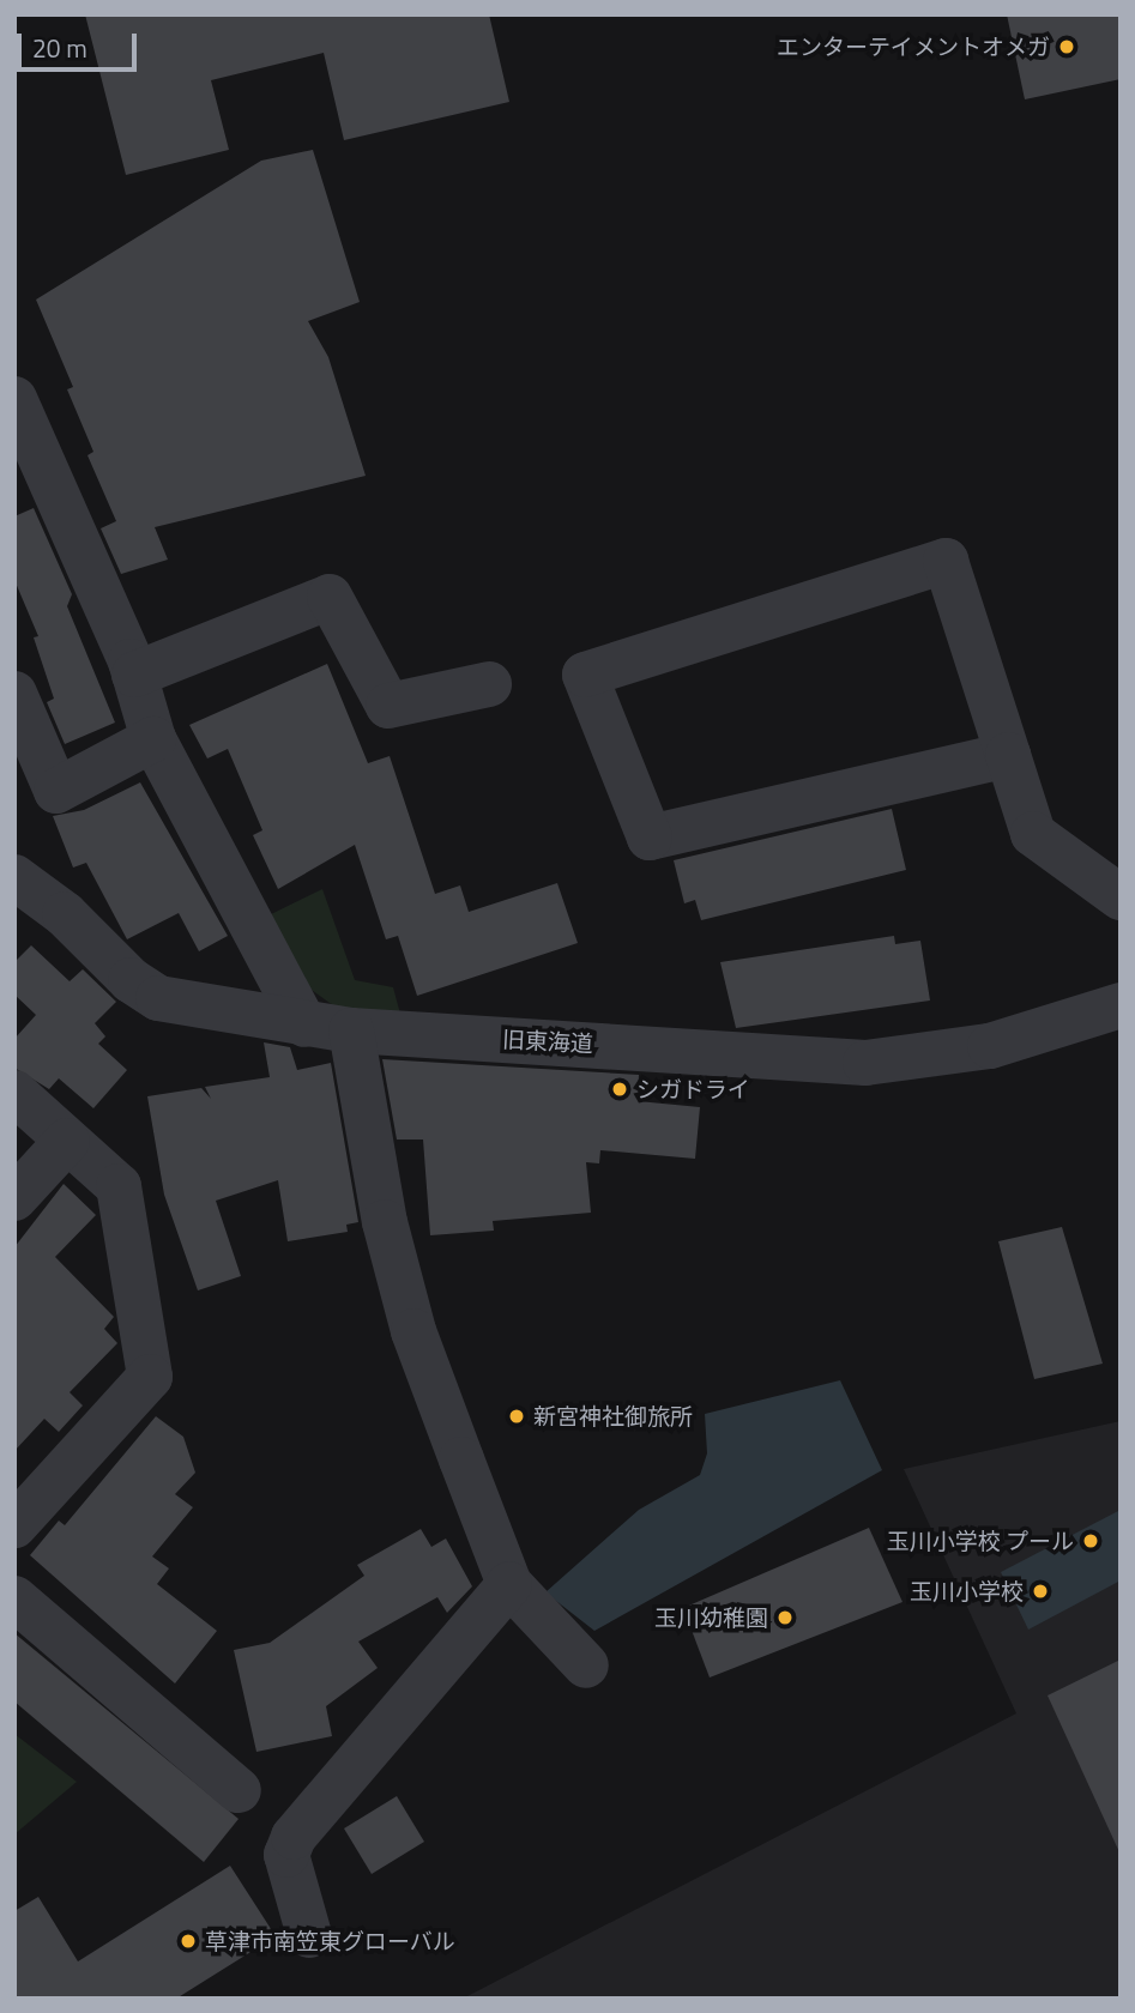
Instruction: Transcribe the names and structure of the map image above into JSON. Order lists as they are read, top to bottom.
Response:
{
  "streets": {
    "street": ["旧東海道"]
  },
  "places": [
    "エンターテイメントオメガ",
    "シガドライ",
    "新宮神社御旅所",
    "玉川小学校 プール",
    "玉川小学校",
    "玉川幼稚園",
    "草津市南笠東グローバル"
  ],
  "scale_bar": "20 m"
}
